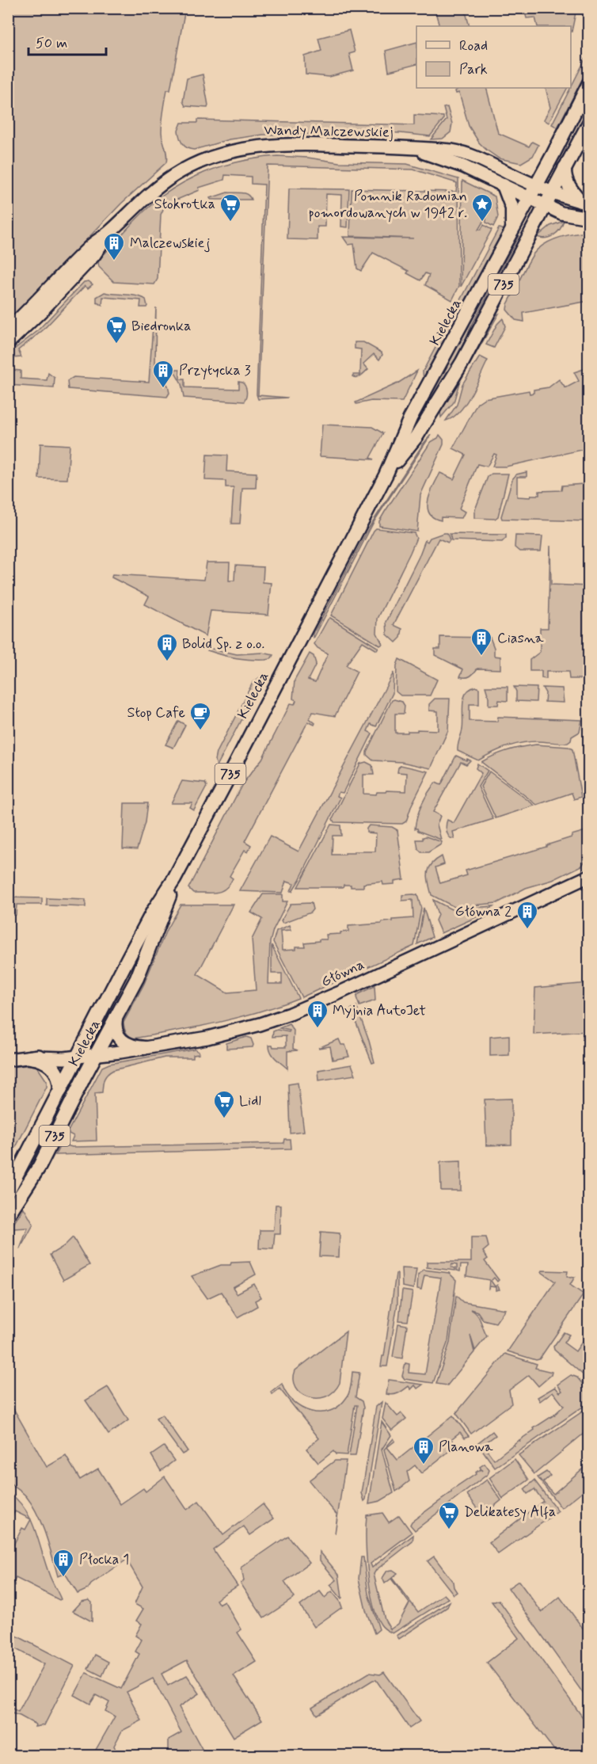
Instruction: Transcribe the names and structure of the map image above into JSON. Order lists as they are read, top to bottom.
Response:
{
  "streets": {
    "main road": [
      "Wandy Malczewskiej",
      "735",
      "Kielecka",
      "Główna"
    ]
  },
  "crossings": [
    ["Wandy Malczewskiej", "735"],
    ["Wandy Malczewskiej", "Kielecka"],
    ["735", "Kielecka"],
    ["Kielecka", "Główna"]
  ],
  "places": {
    "supermarket": [
      "Stokrotka",
      "Biedronka",
      "Lidl",
      "Delikatesy Alfa"
    ],
    "place": ["Pomnik Radomian pomordowanych w 1942 r."],
    "building": [
      "Malczewskiej",
      "Przytycka 3",
      "Ciasna",
      "Bolid Sp. z o.o.",
      "Główna 2",
      "Myjnia AutoJet",
      "Planowa",
      "Płocka 1"
    ],
    "cafe": ["Stop Cafe"]
  },
  "legend": ["Road", "Park"],
  "scale_bar": "50 m"
}
